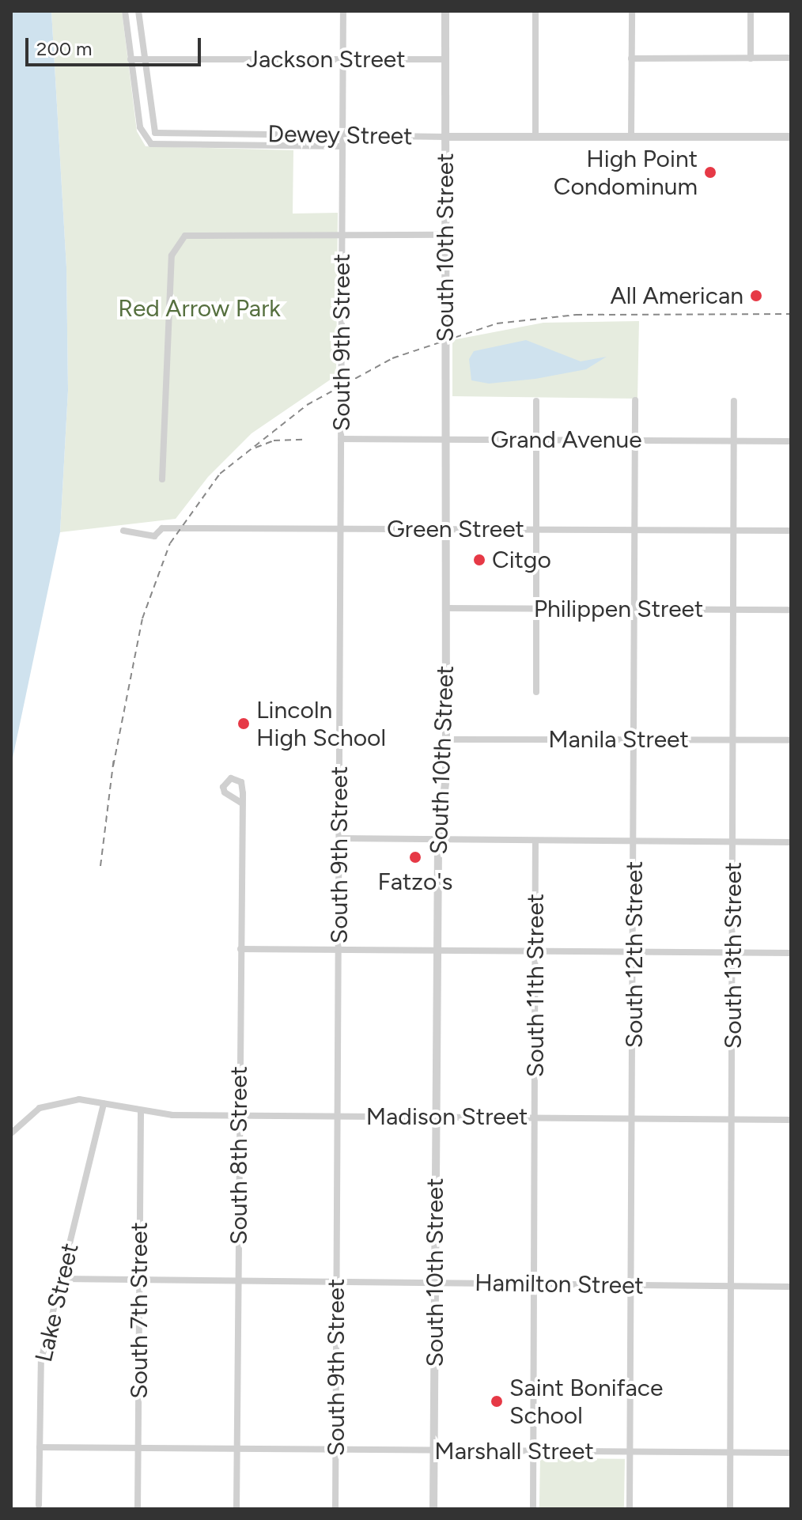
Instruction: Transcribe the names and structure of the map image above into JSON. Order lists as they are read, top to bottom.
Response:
{
  "streets": {
    "street": [
      "Jackson Street",
      "Dewey Street",
      "South 10th Street",
      "South 9th Street",
      "Grand Avenue",
      "Green Street",
      "Philippen Street",
      "Manila Street",
      "South 12th Street",
      "South 13th Street",
      "South 11th Street",
      "Madison Street",
      "South 8th Street",
      "Hamilton Street",
      "Lake Street",
      "South 7th Street",
      "Marshall Street"
    ]
  },
  "crossings": [
    ["Jackson Street", "South 10th Street"],
    ["Jackson Street", "South 9th Street"],
    ["Dewey Street", "South 10th Street"],
    ["Dewey Street", "South 9th Street"],
    ["South 10th Street", "Grand Avenue"],
    ["South 10th Street", "Green Street"],
    ["South 10th Street", "Philippen Street"],
    ["South 10th Street", "Manila Street"],
    ["South 10th Street", "Madison Street"],
    ["South 10th Street", "Hamilton Street"],
    ["South 10th Street", "Marshall Street"],
    ["South 9th Street", "Grand Avenue"],
    ["South 9th Street", "Green Street"],
    ["South 9th Street", "Madison Street"],
    ["South 9th Street", "Hamilton Street"],
    ["South 9th Street", "Marshall Street"],
    ["Grand Avenue", "South 12th Street"],
    ["Grand Avenue", "South 13th Street"],
    ["Green Street", "South 12th Street"],
    ["Green Street", "South 13th Street"],
    ["Philippen Street", "South 12th Street"],
    ["Philippen Street", "South 13th Street"],
    ["Manila Street", "South 12th Street"],
    ["Manila Street", "South 13th Street"],
    ["South 12th Street", "Madison Street"],
    ["South 12th Street", "Hamilton Street"],
    ["South 12th Street", "Marshall Street"],
    ["South 13th Street", "Madison Street"],
    ["South 13th Street", "Hamilton Street"],
    ["South 13th Street", "Marshall Street"],
    ["South 11th Street", "Madison Street"],
    ["South 11th Street", "Hamilton Street"],
    ["South 11th Street", "Marshall Street"],
    ["Madison Street", "South 8th Street"],
    ["Madison Street", "Lake Street"],
    ["Madison Street", "South 7th Street"],
    ["South 8th Street", "Hamilton Street"],
    ["South 8th Street", "Marshall Street"],
    ["Hamilton Street", "Lake Street"],
    ["Hamilton Street", "South 7th Street"],
    ["Lake Street", "Marshall Street"],
    ["South 7th Street", "Marshall Street"]
  ],
  "parks": ["Red Arrow Park"],
  "places": [
    "High Point Condominum",
    "All American",
    "Citgo",
    "Lincoln High School",
    "Fatzo's",
    "Saint Boniface School"
  ],
  "scale_bar": "200 m"
}
